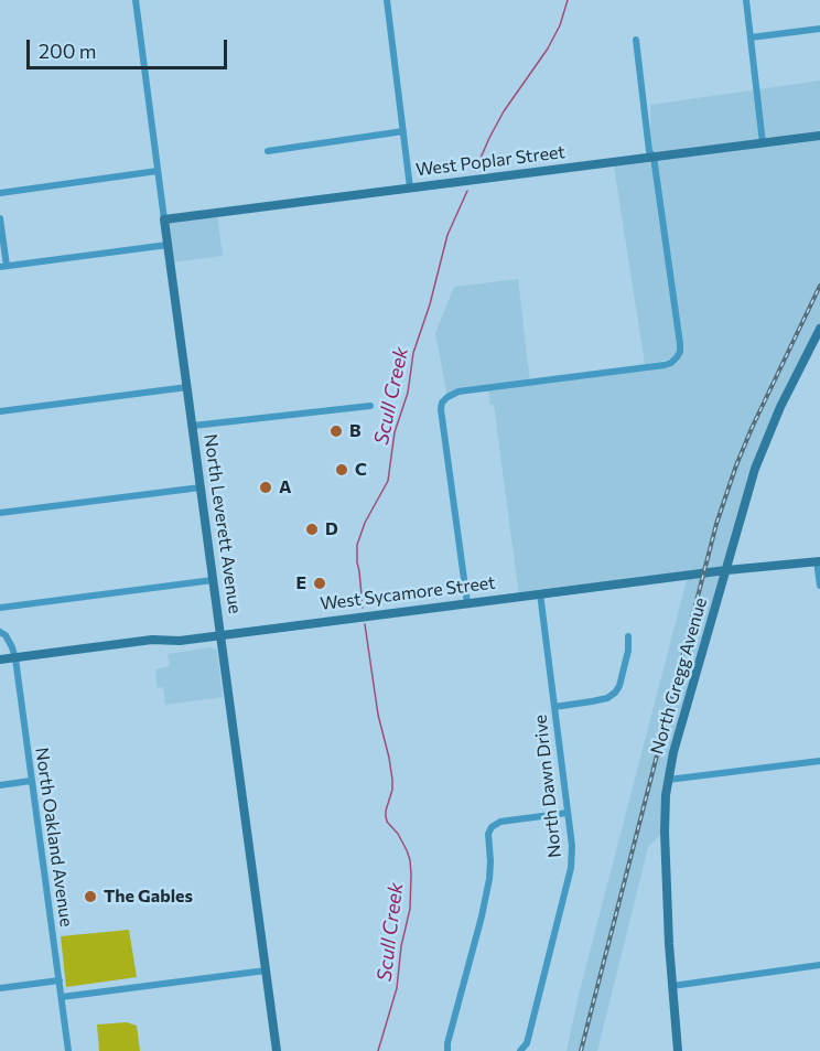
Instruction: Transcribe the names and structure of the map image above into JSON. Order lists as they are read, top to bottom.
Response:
{
  "streets": {
    "street": [
      "West Poplar Street",
      "North Leverett Avenue",
      "West Sycamore Street",
      "North Gregg Avenue",
      "North Dawn Drive",
      "North Oakland Avenue"
    ]
  },
  "crossings": [
    ["West Poplar Street", "North Leverett Avenue"],
    ["North Leverett Avenue", "West Sycamore Street"],
    ["West Sycamore Street", "North Gregg Avenue"],
    ["West Sycamore Street", "North Dawn Drive"],
    ["West Sycamore Street", "North Oakland Avenue"]
  ],
  "water": ["Scull Creek"],
  "places": [
    "B",
    "C",
    "A",
    "D",
    "E",
    "The Gables"
  ],
  "scale_bar": "200 m"
}
